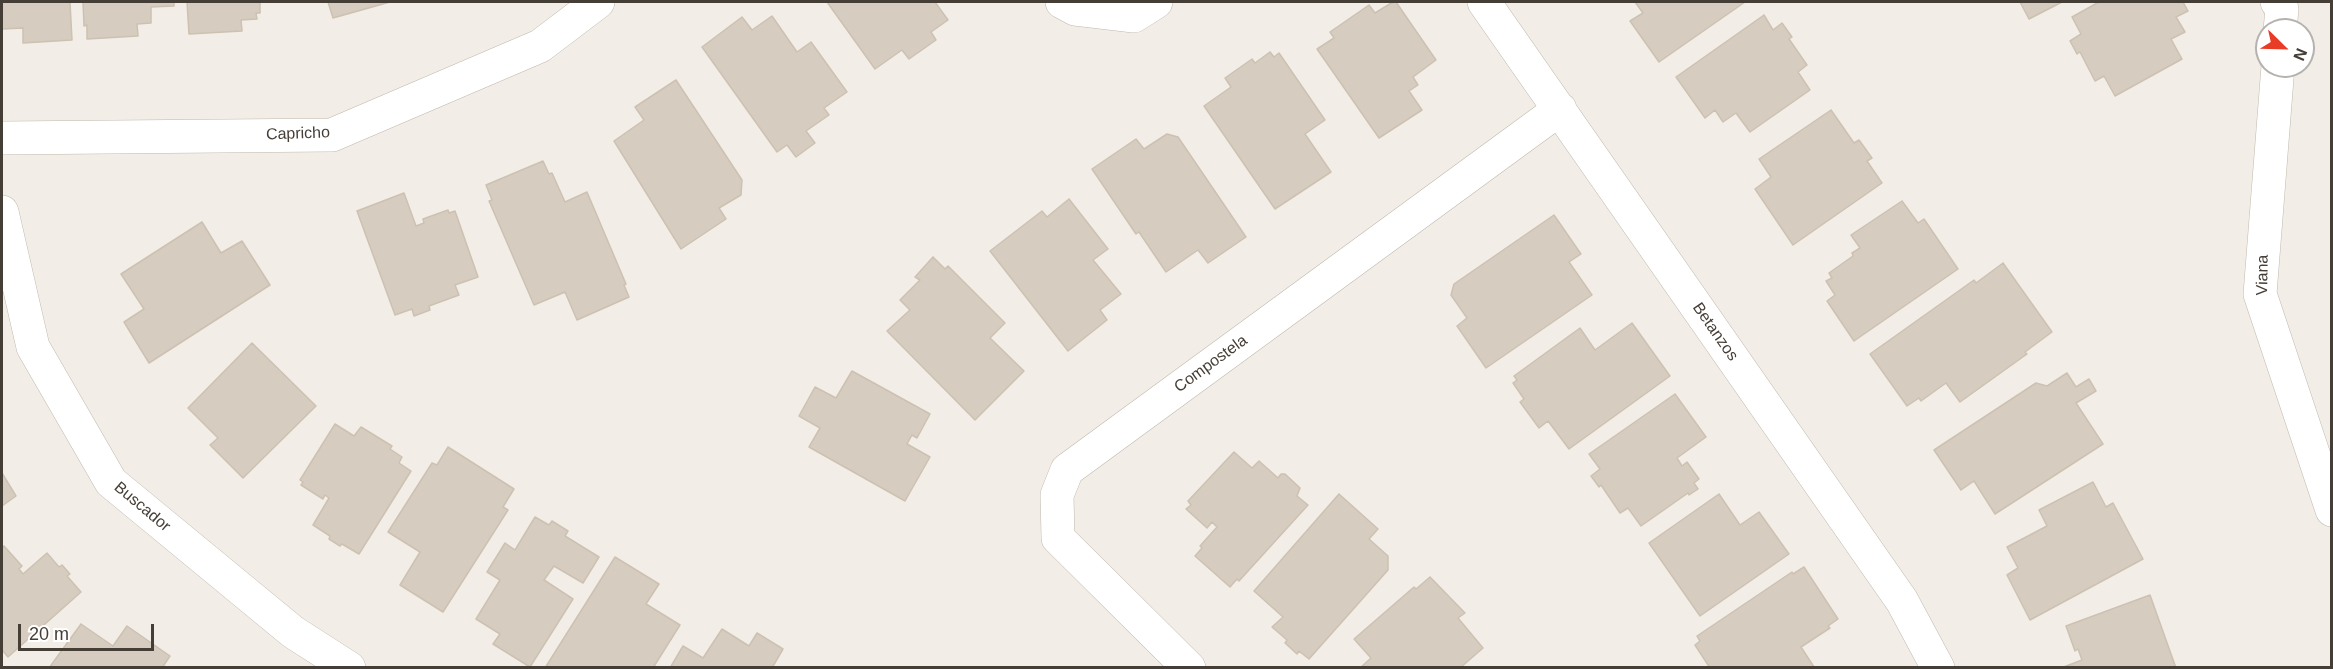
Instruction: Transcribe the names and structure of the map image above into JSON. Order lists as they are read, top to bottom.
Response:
{
  "streets": {
    "street": [
      "Capricho",
      "Viana",
      "Betanzos",
      "Compostela",
      "Buscador"
    ]
  },
  "crossings": [
    ["Betanzos", "Compostela"]
  ],
  "scale_bar": "20 m",
  "north": "bottom right"
}
